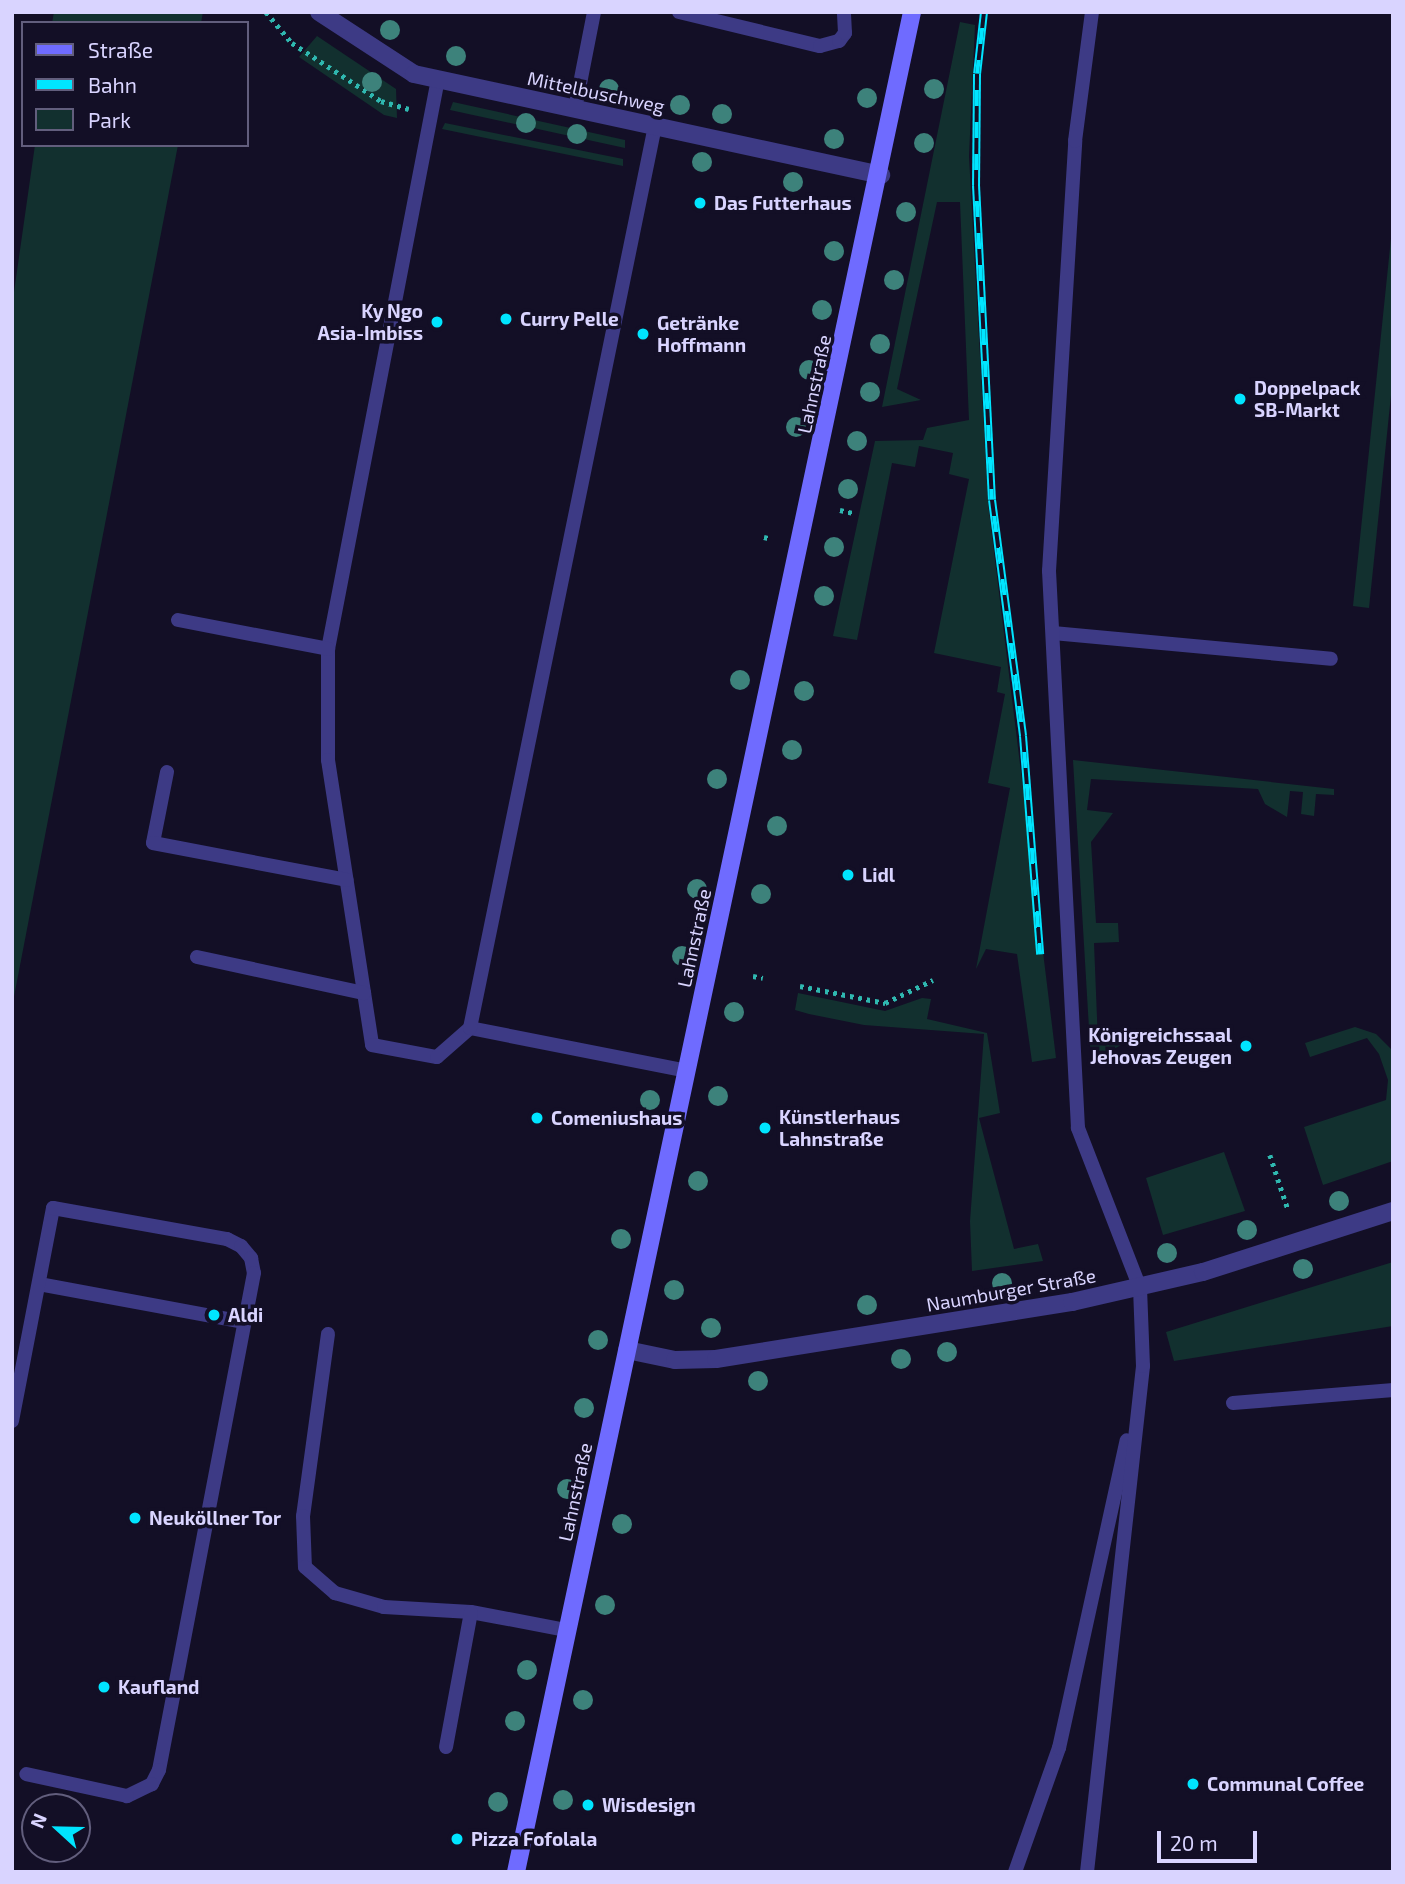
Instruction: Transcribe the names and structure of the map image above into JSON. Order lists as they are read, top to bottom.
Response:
{
  "streets": {
    "street": ["Mittelbuschweg", "Lahnstraße", "Naumburger Straße"]
  },
  "crossings": [
    ["Mittelbuschweg", "Lahnstraße"],
    ["Lahnstraße", "Naumburger Straße"]
  ],
  "places": [
    "Das Futterhaus",
    "Curry Pelle",
    "Ky Ngo Asia-Imbiss",
    "Getränke Hoffmann",
    "Doppelpack SB-Markt",
    "Lidl",
    "Königreichssaal Jehovas Zeugen",
    "Comeniushaus",
    "Künstlerhaus Lahnstraße",
    "Aldi",
    "Neuköllner Tor",
    "Kaufland",
    "Communal Coffee",
    "Wisdesign",
    "Pizza Fofolala"
  ],
  "legend": ["Straße", "Bahn", "Park"],
  "scale_bar": "20 m",
  "north": "left"
}
